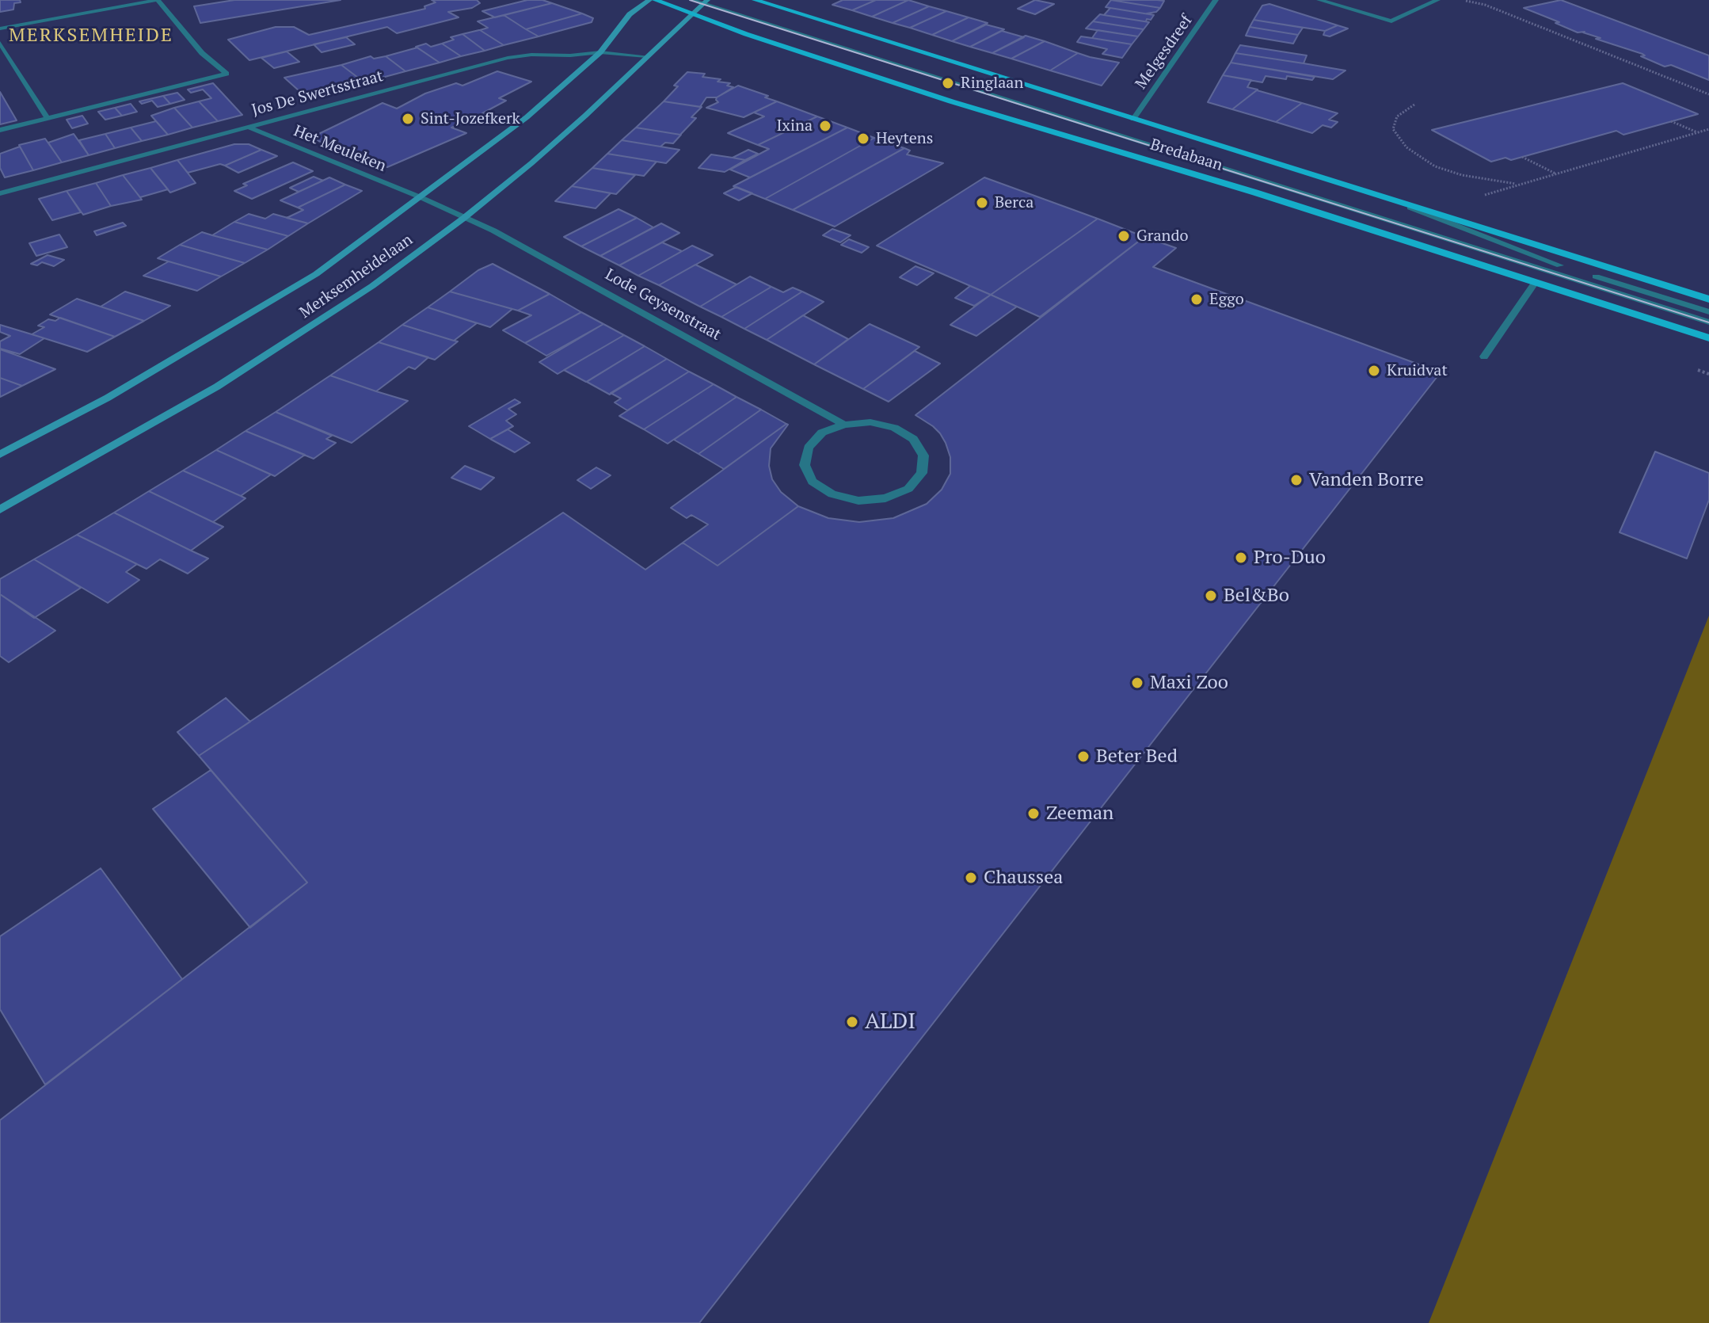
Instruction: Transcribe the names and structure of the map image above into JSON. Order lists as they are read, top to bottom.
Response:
{
  "streets": {
    "main road": ["Bredabaan"],
    "street": [
      "Melgesdreef",
      "Jos De Swertsstraat",
      "Het Meuleken",
      "Merksemheidelaan",
      "Lode Geysenstraat"
    ]
  },
  "crossings": [
    ["Melgesdreef", "Bredabaan"],
    ["Jos De Swertsstraat", "Het Meuleken"],
    ["Jos De Swertsstraat", "Merksemheidelaan"],
    ["Het Meuleken", "Merksemheidelaan"],
    ["Het Meuleken", "Lode Geysenstraat"],
    ["Bredabaan", "Merksemheidelaan"],
    ["Merksemheidelaan", "Lode Geysenstraat"]
  ],
  "districts": ["MERKSEMHEIDE"],
  "places": [
    "Ringlaan",
    "Sint-Jozefkerk",
    "Ixina",
    "Heytens",
    "Berca",
    "Grando",
    "Eggo",
    "Kruidvat",
    "Vanden Borre",
    "Pro-Duo",
    "Bel&Bo",
    "Maxi Zoo",
    "Beter Bed",
    "Zeeman",
    "Chaussea",
    "ALDI"
  ]
}
